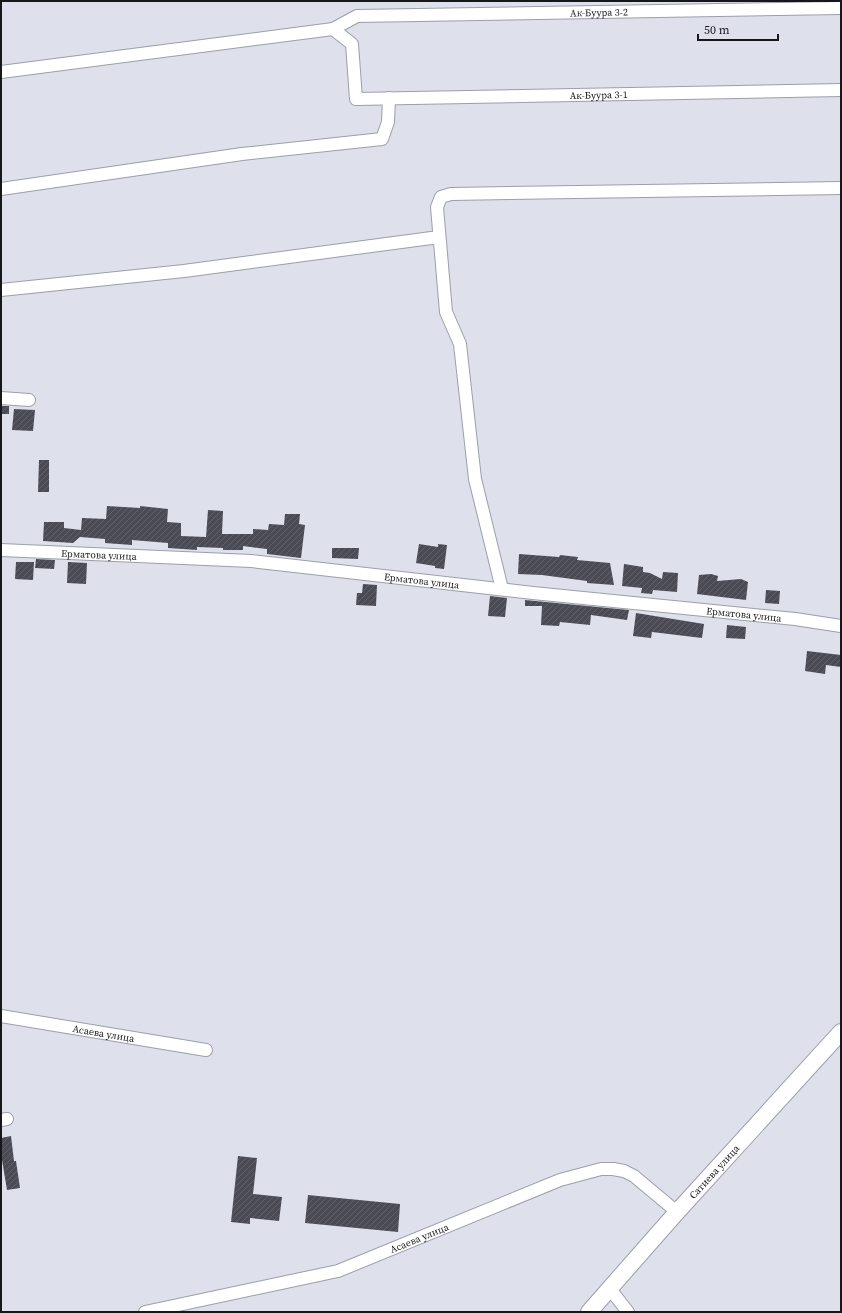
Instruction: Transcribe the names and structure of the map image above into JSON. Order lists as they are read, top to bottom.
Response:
{
  "streets": {
    "main road": ["Сатиева улица"],
    "street": [
      "Ак-Буура 3-2",
      "Ак-Буура 3-1",
      "Ерматова улица",
      "Асаева улица"
    ]
  },
  "crossings": [
    ["Ак-Буура 3-2", "Ак-Буура 3-1"],
    ["Асаева улица", "Сатиева улица"]
  ],
  "scale_bar": "50 m"
}
